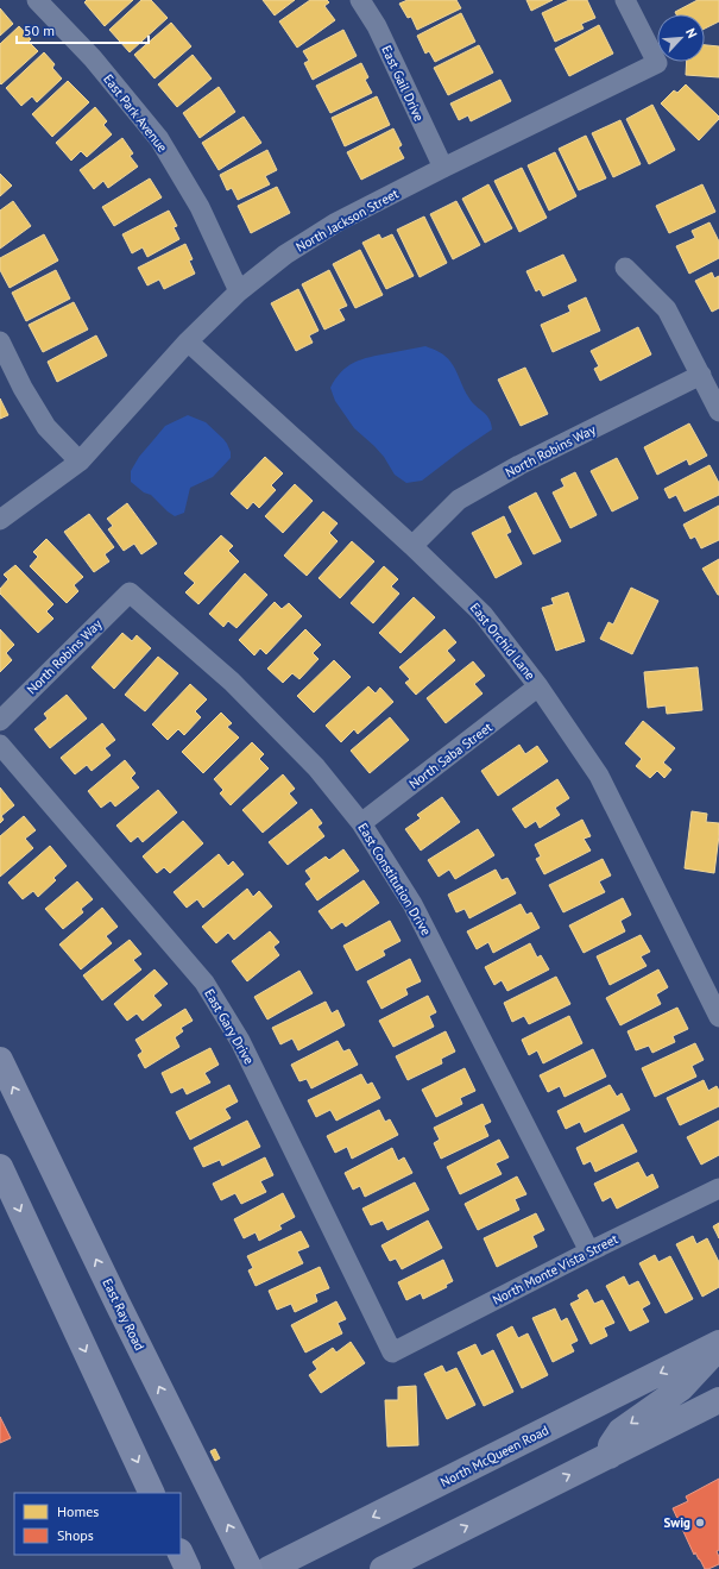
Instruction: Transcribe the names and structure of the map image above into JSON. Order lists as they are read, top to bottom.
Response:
{
  "streets": {
    "main road": ["East Ray Road", "North McQueen Road"],
    "street": [
      "East Gail Drive",
      "East Park Avenue",
      "North Jackson Street",
      "North Robins Way",
      "East Orchid Lane",
      "North Saba Street",
      "East Constitution Drive",
      "East Gary Drive",
      "North Monte Vista Street"
    ]
  },
  "crossings": [
    ["East Gail Drive", "North Jackson Street"],
    ["East Park Avenue", "North Jackson Street"],
    ["North Jackson Street", "East Orchid Lane"],
    ["North Robins Way", "East Orchid Lane"],
    ["North Robins Way", "East Constitution Drive"],
    ["East Orchid Lane", "North Saba Street"],
    ["North Saba Street", "East Constitution Drive"],
    ["East Constitution Drive", "North Monte Vista Street"],
    ["East Gary Drive", "North Monte Vista Street"]
  ],
  "places": ["Swig"],
  "legend": ["Homes", "Shops"],
  "scale_bar": "50 m",
  "north": "top right"
}
